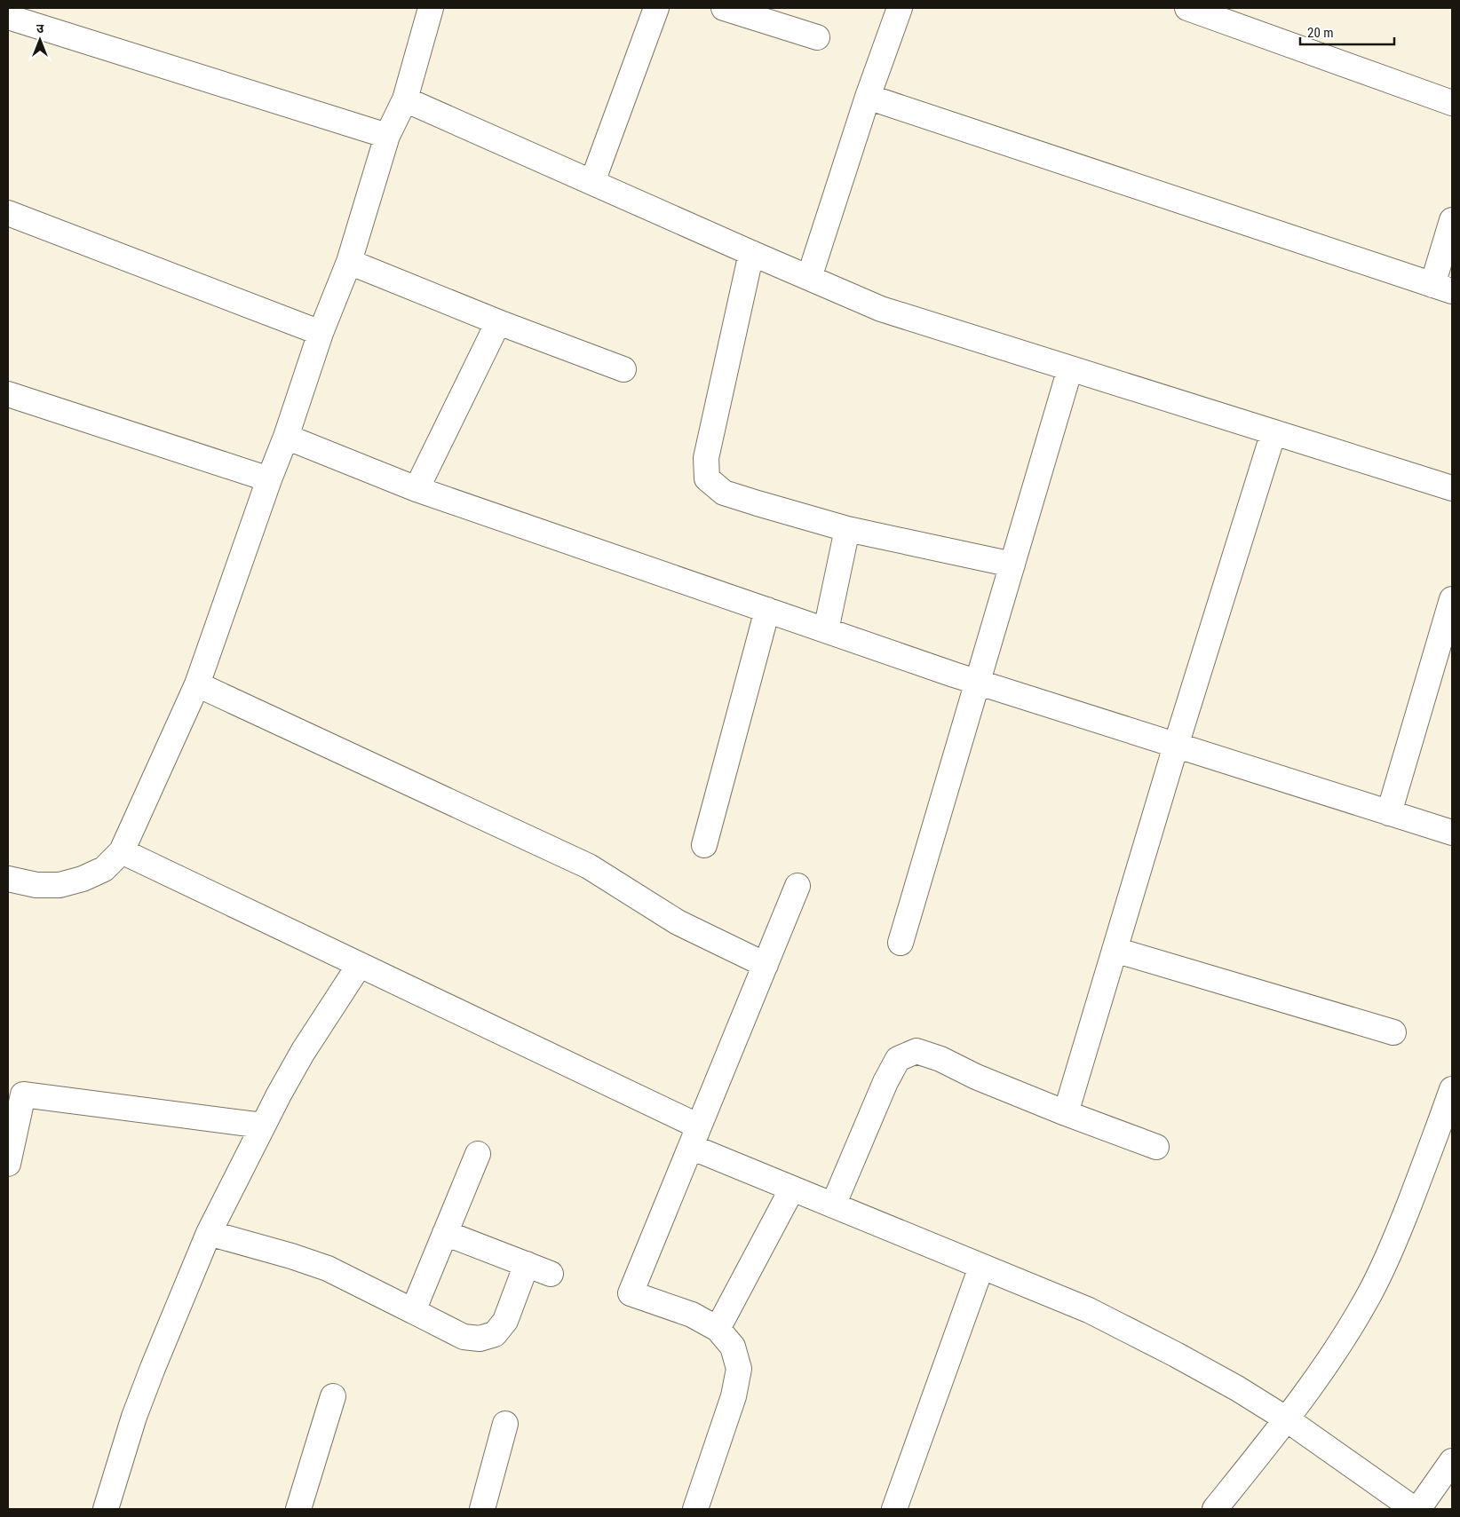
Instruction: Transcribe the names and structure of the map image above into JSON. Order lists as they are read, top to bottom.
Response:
{
  "scale_bar": "20 m",
  "north": "top"
}
